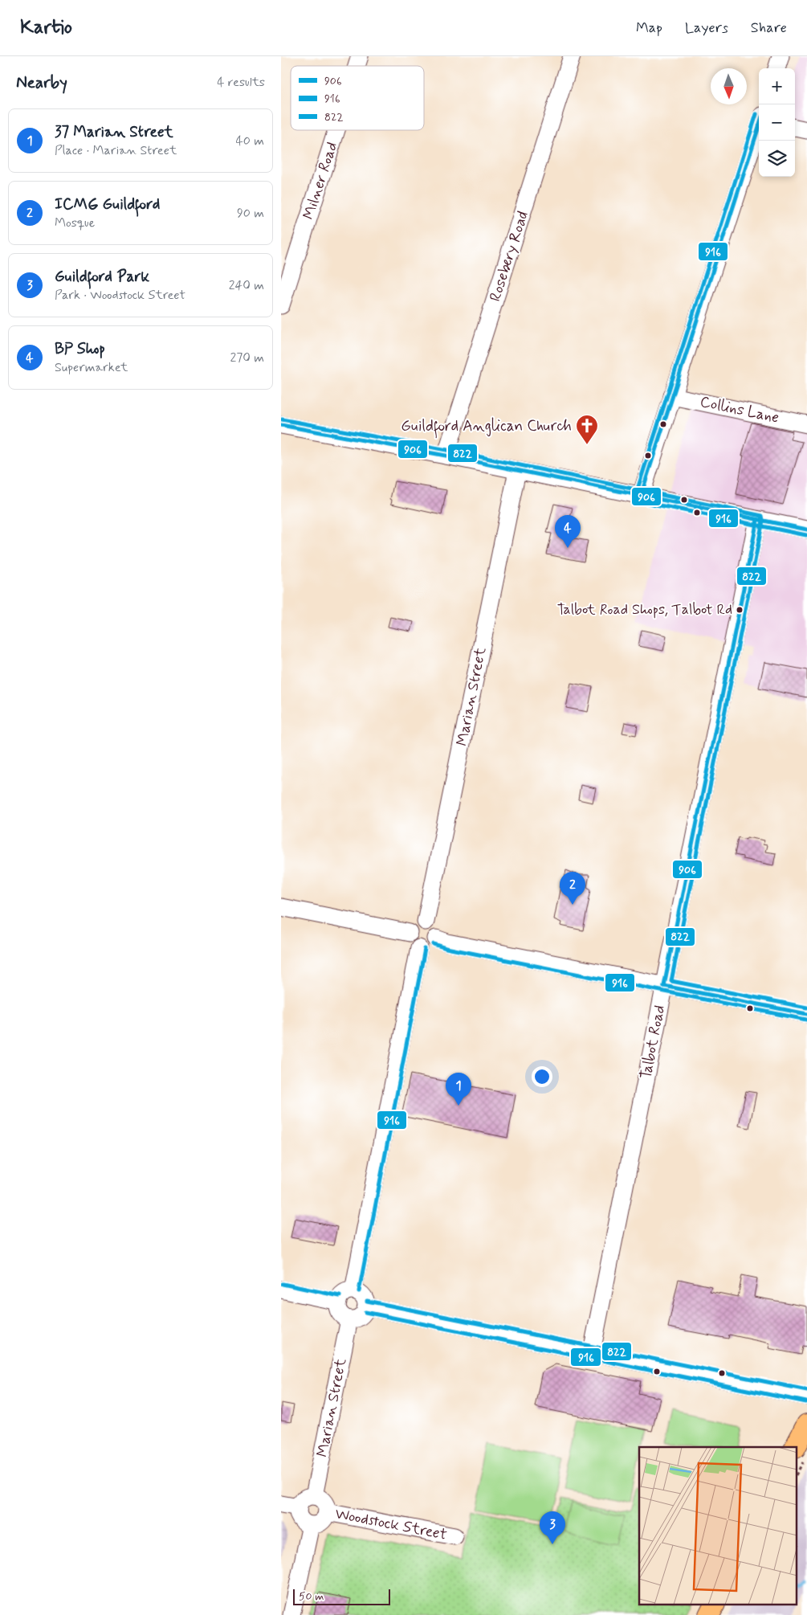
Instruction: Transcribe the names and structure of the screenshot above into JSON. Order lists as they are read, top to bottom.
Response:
{
  "streets": {
    "street": [
      "Milner Road",
      "Rosebery Road",
      "Collins Lane",
      "Marian Street",
      "Talbot Road",
      "Woodstock Street"
    ]
  },
  "crossings": [
    ["Marian Street", "Woodstock Street"]
  ],
  "places": {
    "church": ["Guildford Anglican Church"],
    "other": ["Talbot Road Shops, Talbot Rd"]
  },
  "lines": ["transit line 916", "transit line 906", "transit line 822"],
  "legend": ["906", "916", "822"],
  "scale_bar": "50 m",
  "north": "bottom",
  "page": {
    "header": "Kartio",
    "nav": ["Map", "Layers", "Share"],
    "heading": ["Nearby", "4 results"],
    "map_buttons": ["+", "−"],
    "list": [
      {
        "mark": "1",
        "name": "37 Marian Street",
        "note": "Place · Marian Street",
        "value": "40 m"
      },
      {
        "mark": "2",
        "name": "ICMG Guildford",
        "note": "Mosque",
        "value": "90 m"
      },
      {
        "mark": "3",
        "name": "Guildford Park",
        "note": "Park · Woodstock Street",
        "value": "240 m"
      },
      {
        "mark": "4",
        "name": "BP Shop",
        "note": "Supermarket",
        "value": "270 m"
      }
    ],
    "pins": [
      "4",
      "2",
      "1",
      "3"
    ],
    "scale": "50 m"
  }
}
